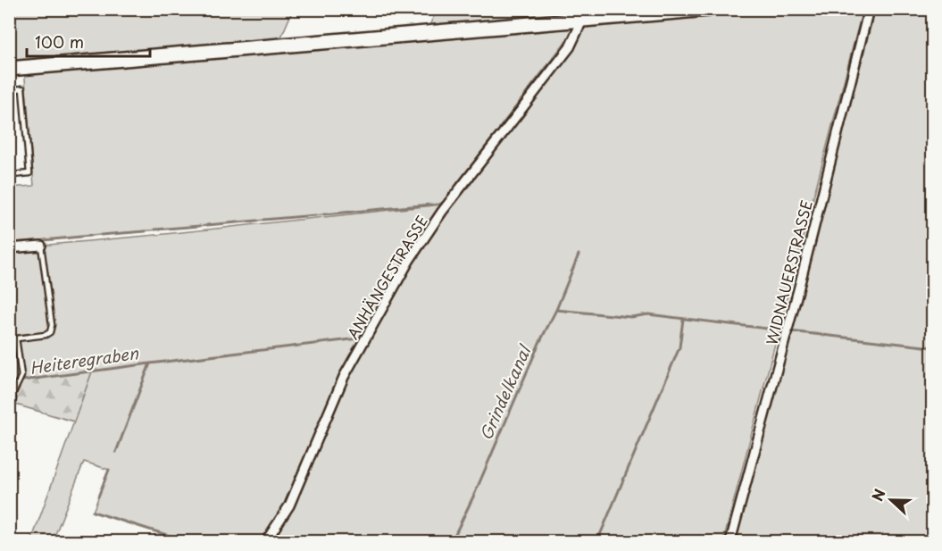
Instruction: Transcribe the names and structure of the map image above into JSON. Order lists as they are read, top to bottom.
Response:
{
  "streets": {
    "street": ["WIDNAUERSTRASSE", "ANHÄNGESTRASSE"]
  },
  "water": ["Heiteregraben", "Grindelkanal"],
  "scale_bar": "100 m",
  "north": "left"
}
